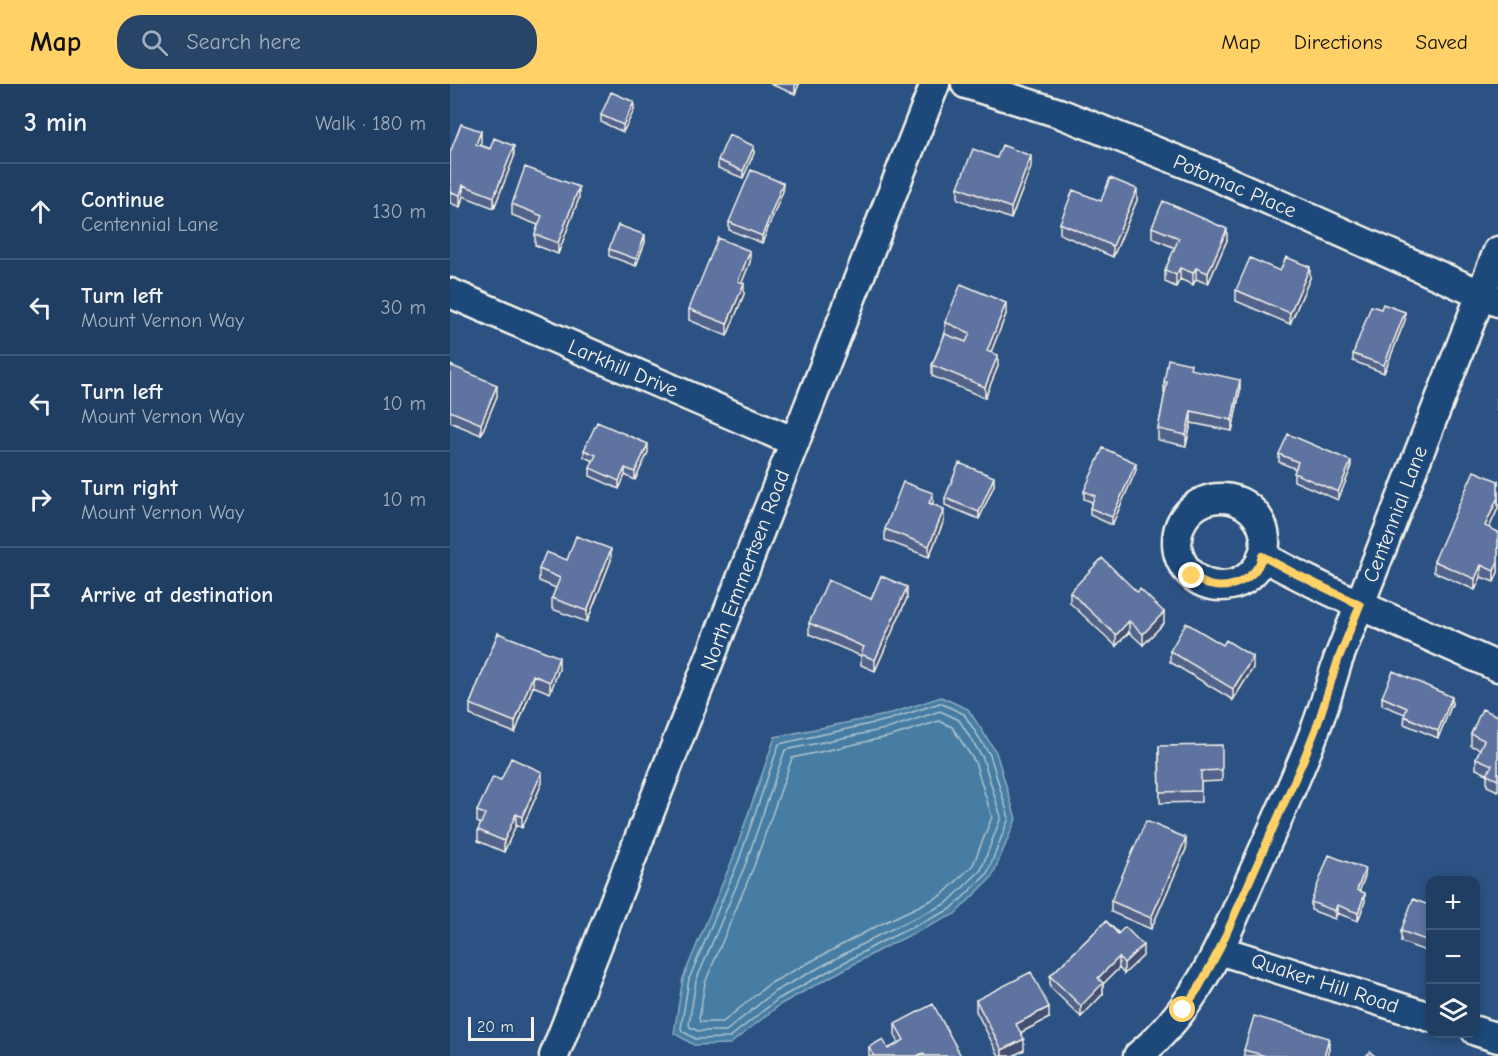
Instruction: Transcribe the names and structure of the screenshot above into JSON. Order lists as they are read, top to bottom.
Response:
{
  "streets": {
    "street": [
      "Potomac Place",
      "Larkhill Drive",
      "Centennial Lane",
      "North Emmertsen Road",
      "Quaker Hill Road"
    ]
  },
  "crossings": [
    ["Potomac Place", "Centennial Lane"],
    ["Larkhill Drive", "North Emmertsen Road"],
    ["Centennial Lane", "Quaker Hill Road"]
  ],
  "scale_bar": "20 m",
  "page": {
    "header": "Map",
    "search": "Search here",
    "nav": ["Map", "Directions", "Saved"],
    "heading": ["3 min", "Walk · 180 m"],
    "list": [
      ["Continue", "Centennial Lane", "130 m"],
      ["Turn left", "Mount Vernon Way", "30 m"],
      ["Turn left", "Mount Vernon Way", "10 m"],
      ["Turn right", "Mount Vernon Way", "10 m"],
      "Arrive at destination"
    ],
    "map_buttons": ["+", "−"],
    "scale": "20 m"
  }
}
